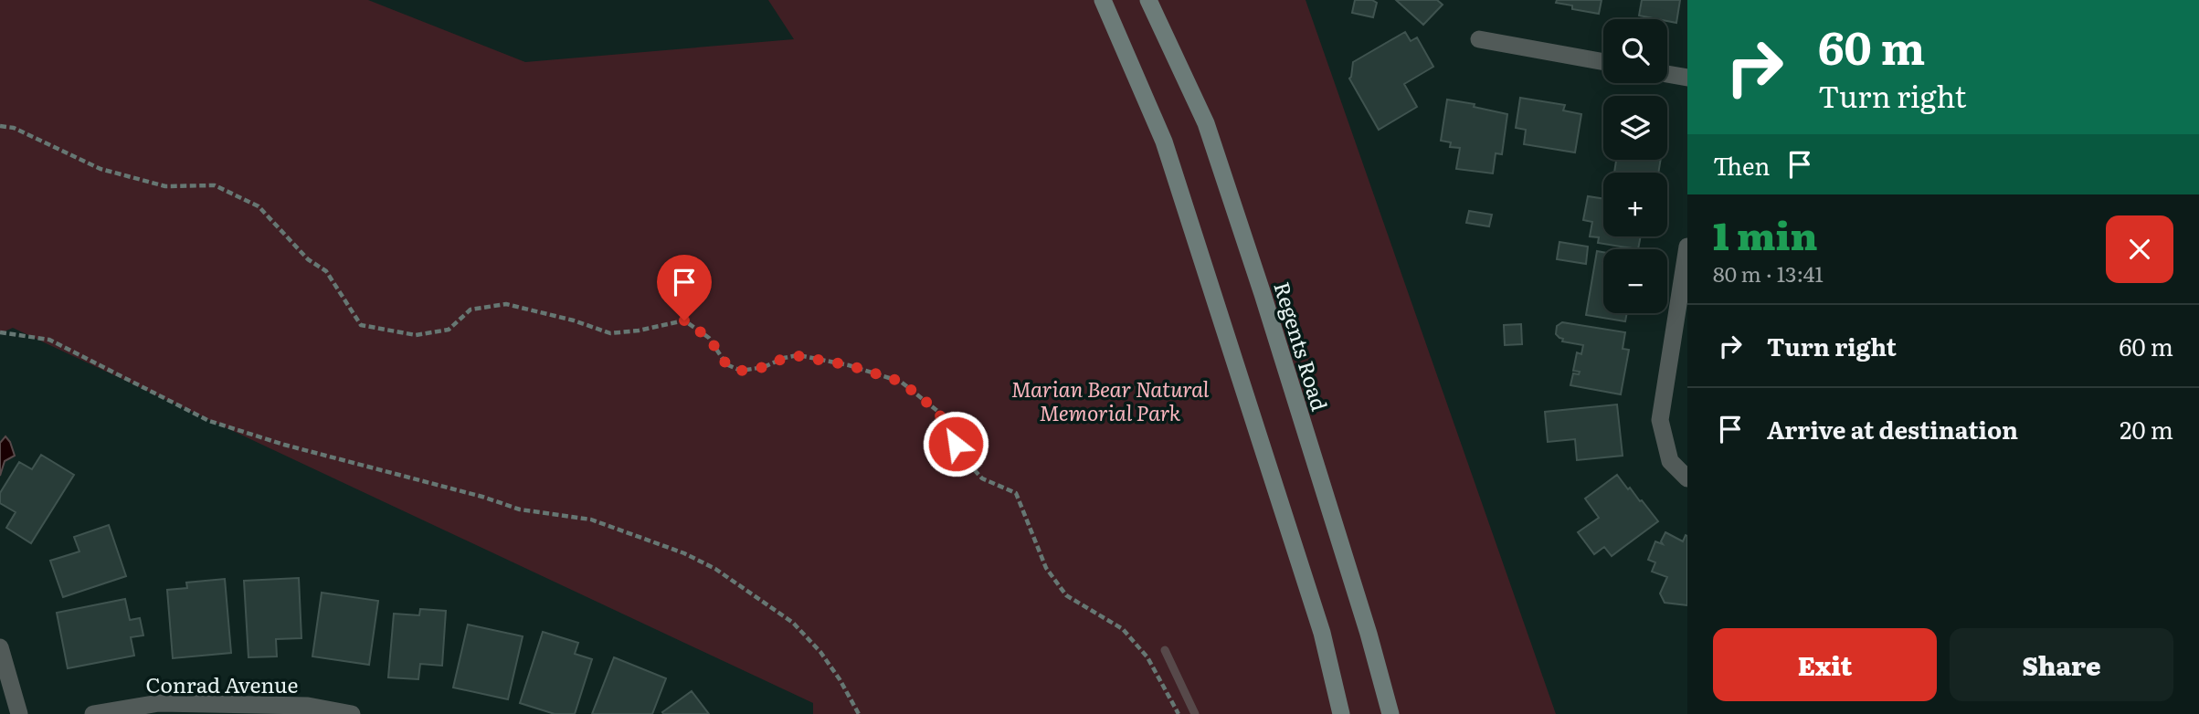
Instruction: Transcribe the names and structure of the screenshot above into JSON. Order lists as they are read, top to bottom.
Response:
{
  "streets": {
    "main road": ["Regents Road"],
    "street": ["Conrad Avenue"]
  },
  "parks": ["Marian Bear Natural Memorial Park"],
  "page": {
    "turn": ["60 m", "Turn right"],
    "map_buttons": ["+", "−"],
    "then": "Then",
    "heading": ["1 min", "80 m · 13:41"],
    "list": [
      {
        "name": "Turn right",
        "value": "60 m"
      },
      {
        "name": "Arrive at destination",
        "value": "20 m"
      }
    ],
    "buttons": ["Exit", "Share"]
  }
}
